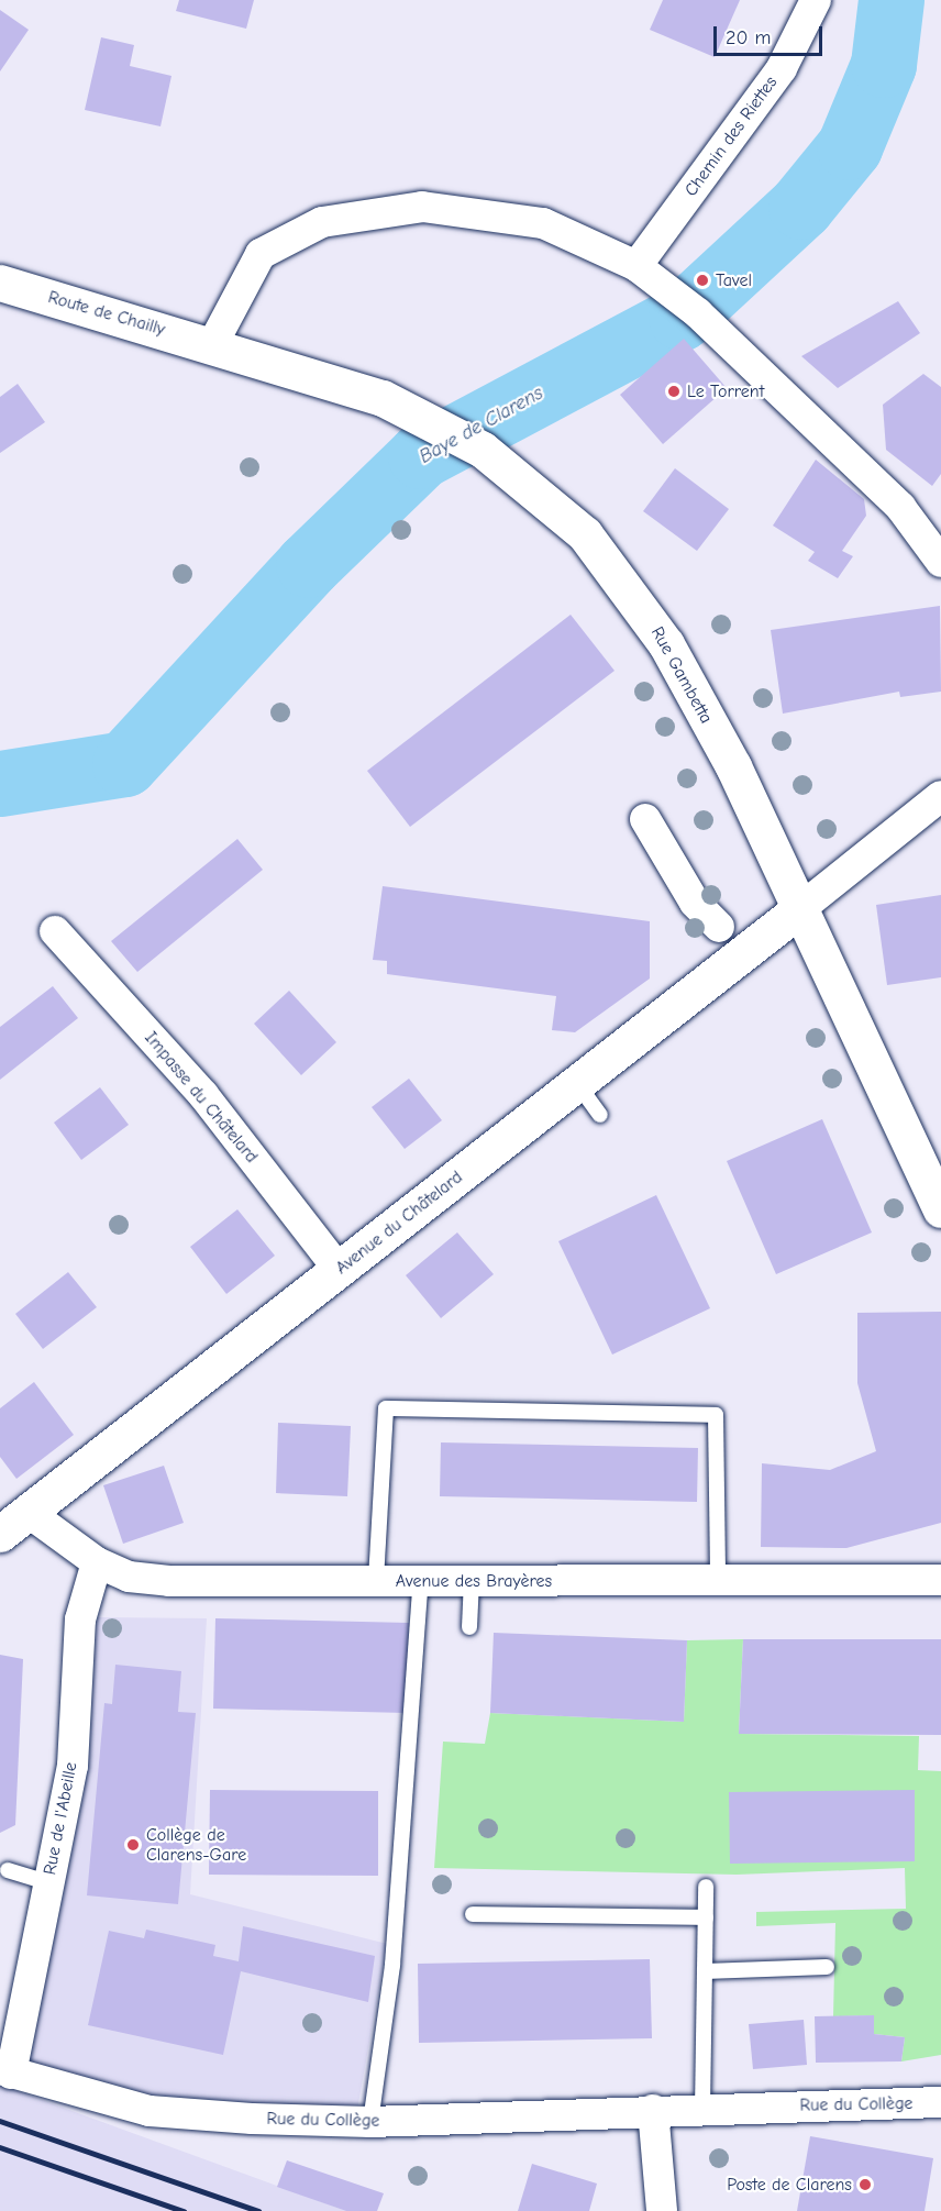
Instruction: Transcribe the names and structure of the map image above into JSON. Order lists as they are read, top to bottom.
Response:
{
  "streets": {
    "main road": ["Route de Chailly", "Rue Gambetta", "Avenue du Châtelard"],
    "street": [
      "Chemin des Riettes",
      "Impasse du Châtelard",
      "Avenue des Brayères",
      "Rue de l'Abeille",
      "Rue du Collège"
    ]
  },
  "crossings": [
    ["Route de Chailly", "Rue Gambetta"],
    ["Rue Gambetta", "Avenue du Châtelard"],
    ["Impasse du Châtelard", "Avenue du Châtelard"],
    ["Avenue du Châtelard", "Avenue des Brayères"],
    ["Avenue des Brayères", "Rue de l'Abeille"],
    ["Rue de l'Abeille", "Rue du Collège"]
  ],
  "water": ["Baye de Clarens"],
  "places": [
    "Tavel",
    "Le Torrent",
    "Collège de Clarens-Gare",
    "Poste de Clarens"
  ],
  "scale_bar": "20 m"
}
